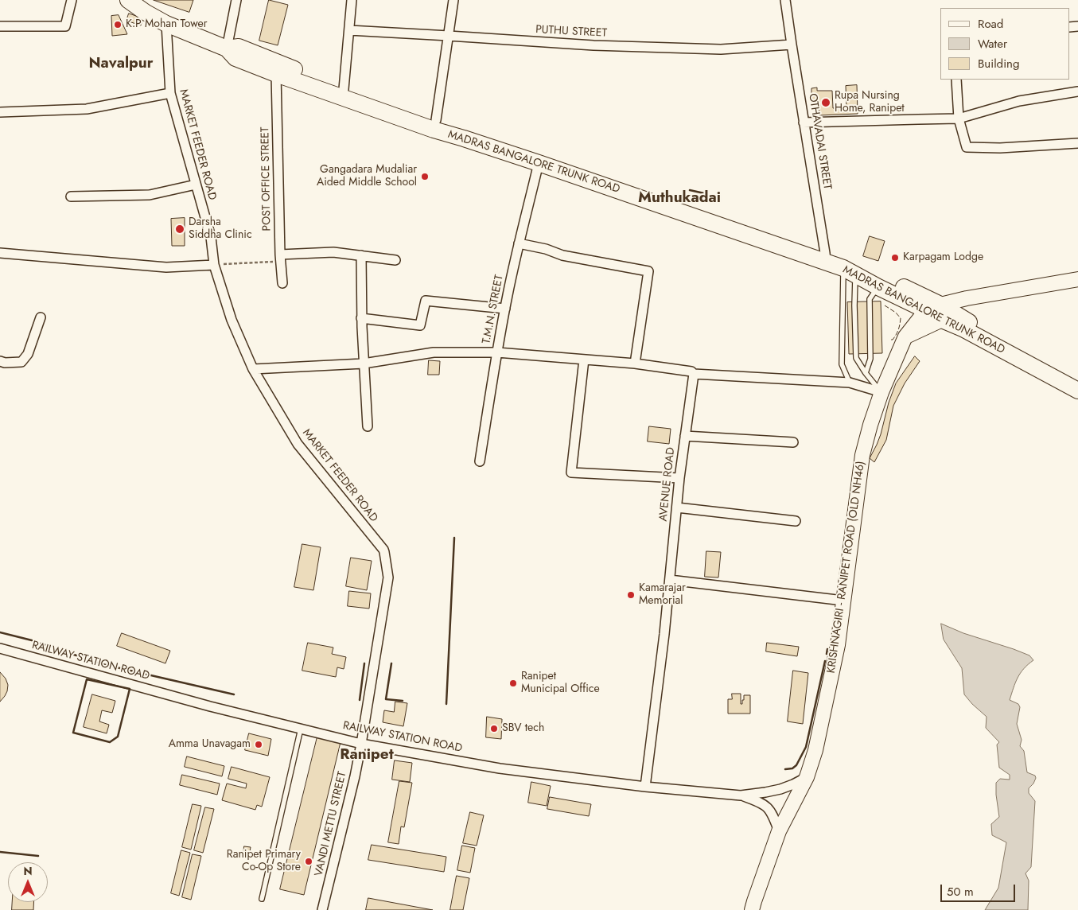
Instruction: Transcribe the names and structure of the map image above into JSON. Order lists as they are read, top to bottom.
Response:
{
  "streets": {
    "highway": ["MADRAS BANGALORE TRUNK ROAD"],
    "main road": ["KRISHNAGIRI - RANIPET ROAD (OLD NH46)"],
    "street": [
      "PUTHU STREET",
      "OTHAVADAI STREET",
      "MARKET FEEDER ROAD",
      "POST OFFICE STREET",
      "T.M.N. STREET",
      "AVENUE ROAD",
      "RAILWAY STATION ROAD",
      "VANDI METTU STREET"
    ]
  },
  "crossings": [
    ["PUTHU STREET", "OTHAVADAI STREET"],
    ["OTHAVADAI STREET", "MADRAS BANGALORE TRUNK ROAD"],
    ["MARKET FEEDER ROAD", "MADRAS BANGALORE TRUNK ROAD"],
    ["MARKET FEEDER ROAD", "RAILWAY STATION ROAD"],
    ["MARKET FEEDER ROAD", "VANDI METTU STREET"],
    ["MADRAS BANGALORE TRUNK ROAD", "POST OFFICE STREET"],
    ["MADRAS BANGALORE TRUNK ROAD", "T.M.N. STREET"],
    ["MADRAS BANGALORE TRUNK ROAD", "KRISHNAGIRI - RANIPET ROAD (OLD NH46)"],
    ["AVENUE ROAD", "RAILWAY STATION ROAD"],
    ["KRISHNAGIRI - RANIPET ROAD (OLD NH46)", "RAILWAY STATION ROAD"],
    ["RAILWAY STATION ROAD", "VANDI METTU STREET"]
  ],
  "districts": ["Navalpur", "Muthukadai", "Ranipet"],
  "places": [
    "K.P Mohan Tower",
    "Rupa Nursing Home, Ranipet",
    "Gangadara Mudaliar Aided Middle School",
    "Darsha Siddha Clinic",
    "Karpagam Lodge",
    "Kamarajar Memorial",
    "Ranipet Municipal Office",
    "SBV tech",
    "Amma Unavagam",
    "Ranipet Primary Co-Op Store"
  ],
  "legend": ["Road", "Water", "Building"],
  "scale_bar": "50 m",
  "north": "top"
}
